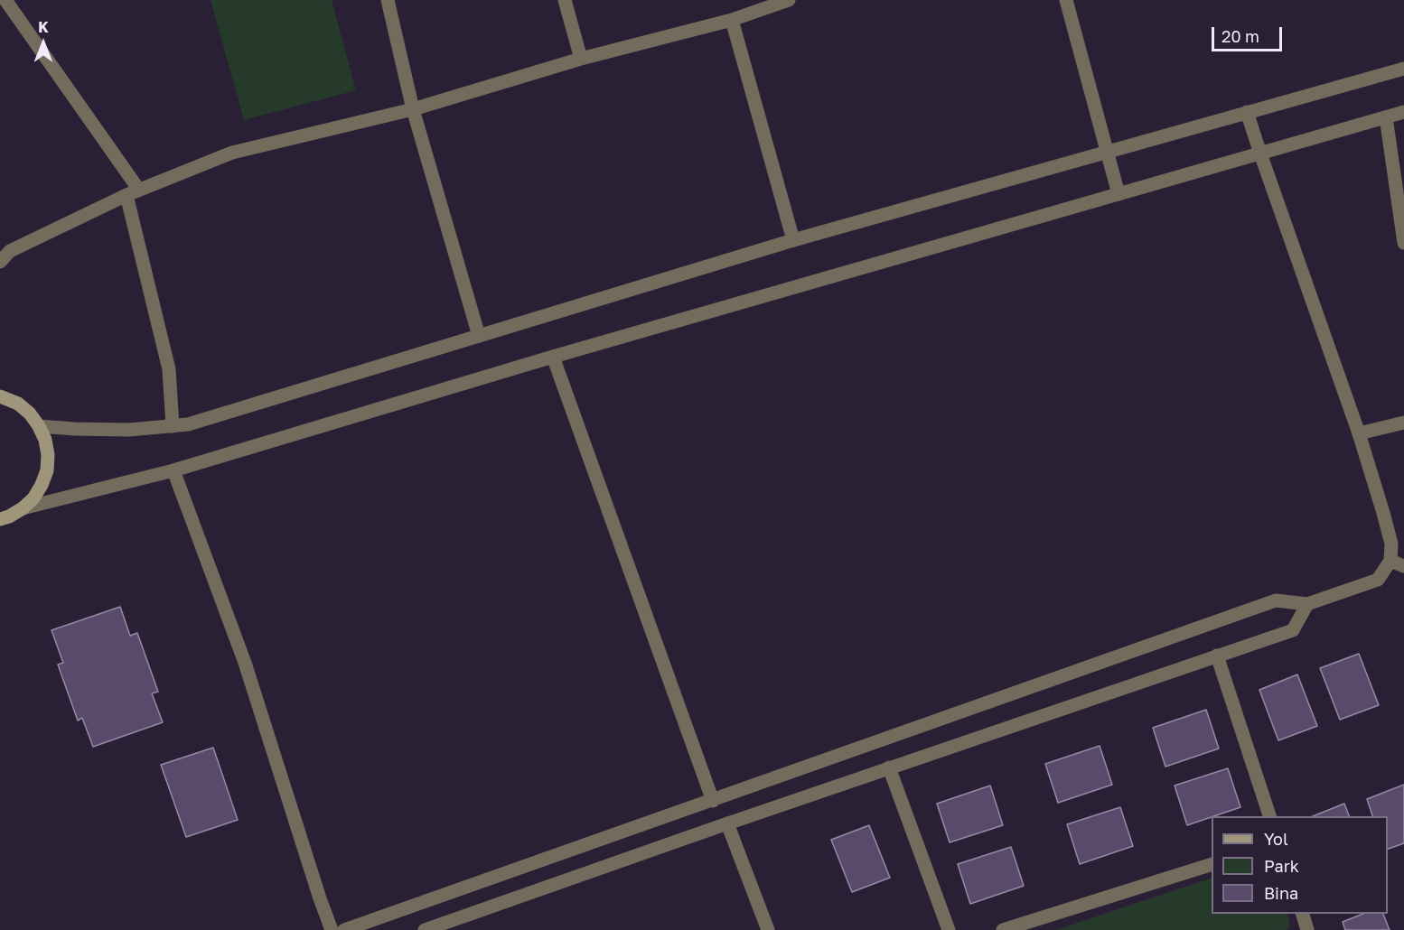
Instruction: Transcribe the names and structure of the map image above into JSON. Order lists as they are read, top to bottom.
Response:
{
  "legend": ["Yol", "Park", "Bina"],
  "scale_bar": "20 m",
  "north": "top"
}
